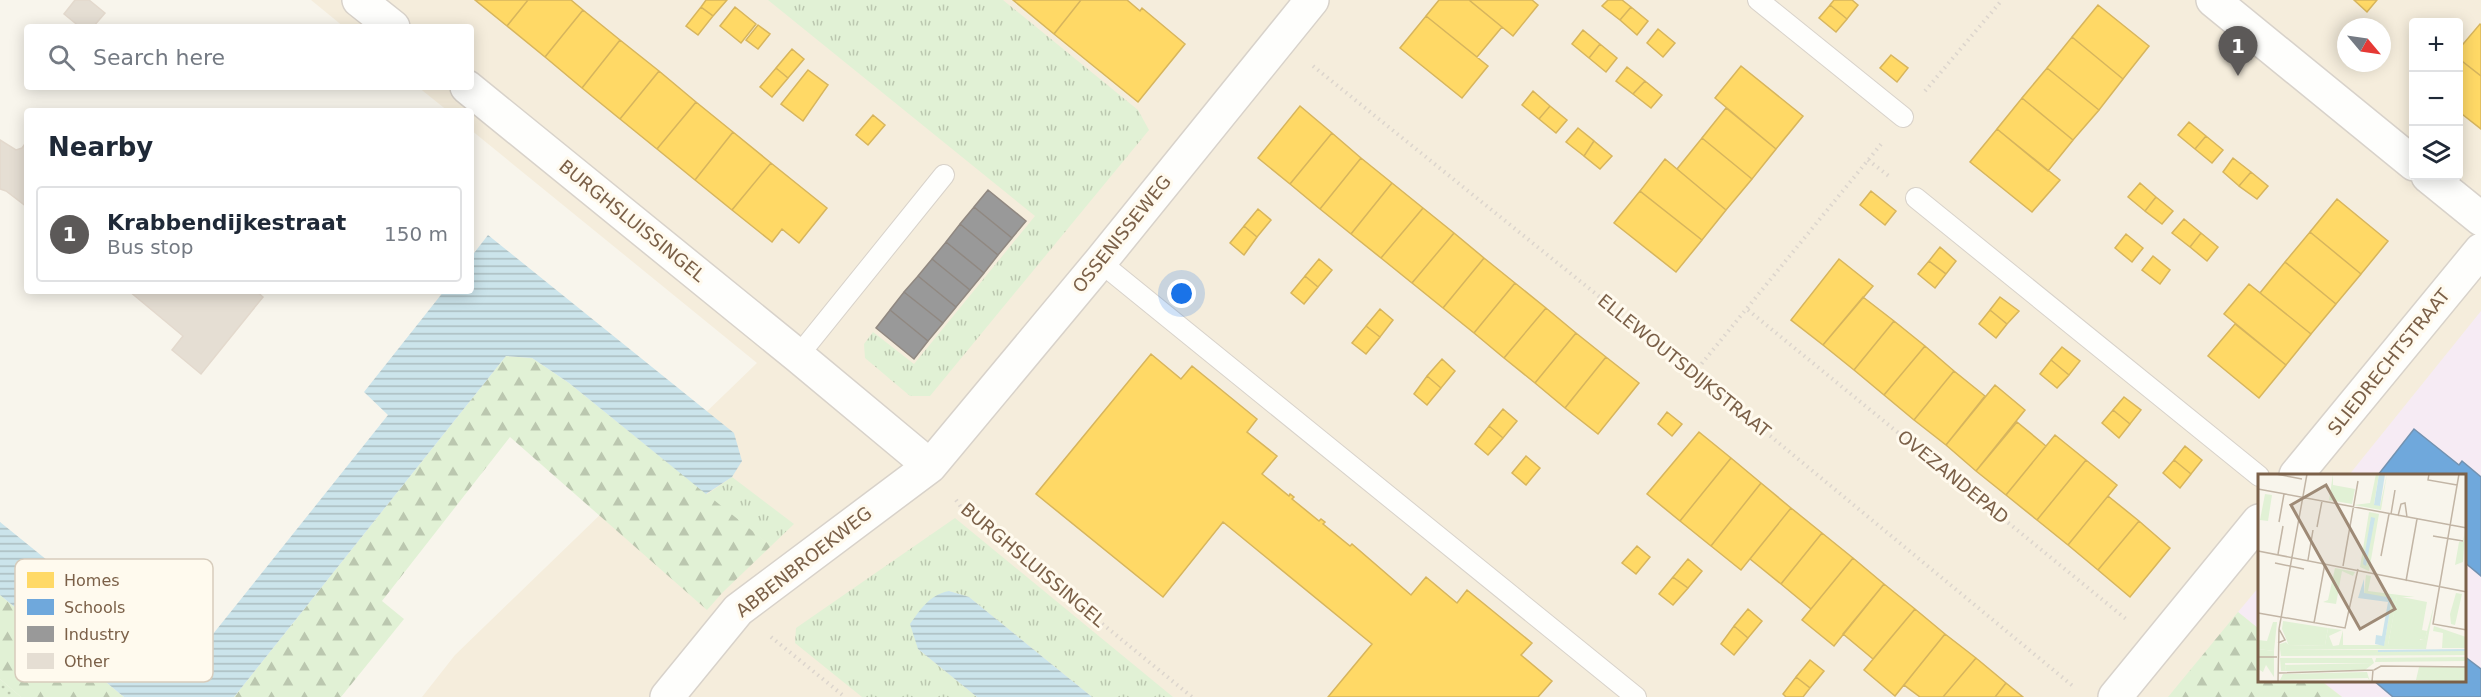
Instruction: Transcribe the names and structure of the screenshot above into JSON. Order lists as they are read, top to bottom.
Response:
{
  "streets": {
    "street": [
      "BURGHSLUISSINGEL",
      "OSSENISSEWEG",
      "SLIEDRECHTSTRAAT",
      "ABBENBROEKWEG"
    ],
    "path": ["ELLEWOUTSDIJKSTRAAT", "OVEZANDEPAD"]
  },
  "crossings": [
    ["BURGHSLUISSINGEL", "OSSENISSEWEG"],
    ["BURGHSLUISSINGEL", "ABBENBROEKWEG"],
    ["OSSENISSEWEG", "ELLEWOUTSDIJKSTRAAT"],
    ["OSSENISSEWEG", "ABBENBROEKWEG"]
  ],
  "legend": [
    "Homes",
    "Schools",
    "Industry",
    "Other"
  ],
  "north": "bottom right",
  "page": {
    "map_buttons": ["+", "−"],
    "search": "Search here",
    "pins": "1",
    "heading": "Nearby",
    "list": [
      {
        "mark": "1",
        "name": "Krabbendijkestraat",
        "note": "Bus stop",
        "value": "150 m"
      }
    ]
  }
}
